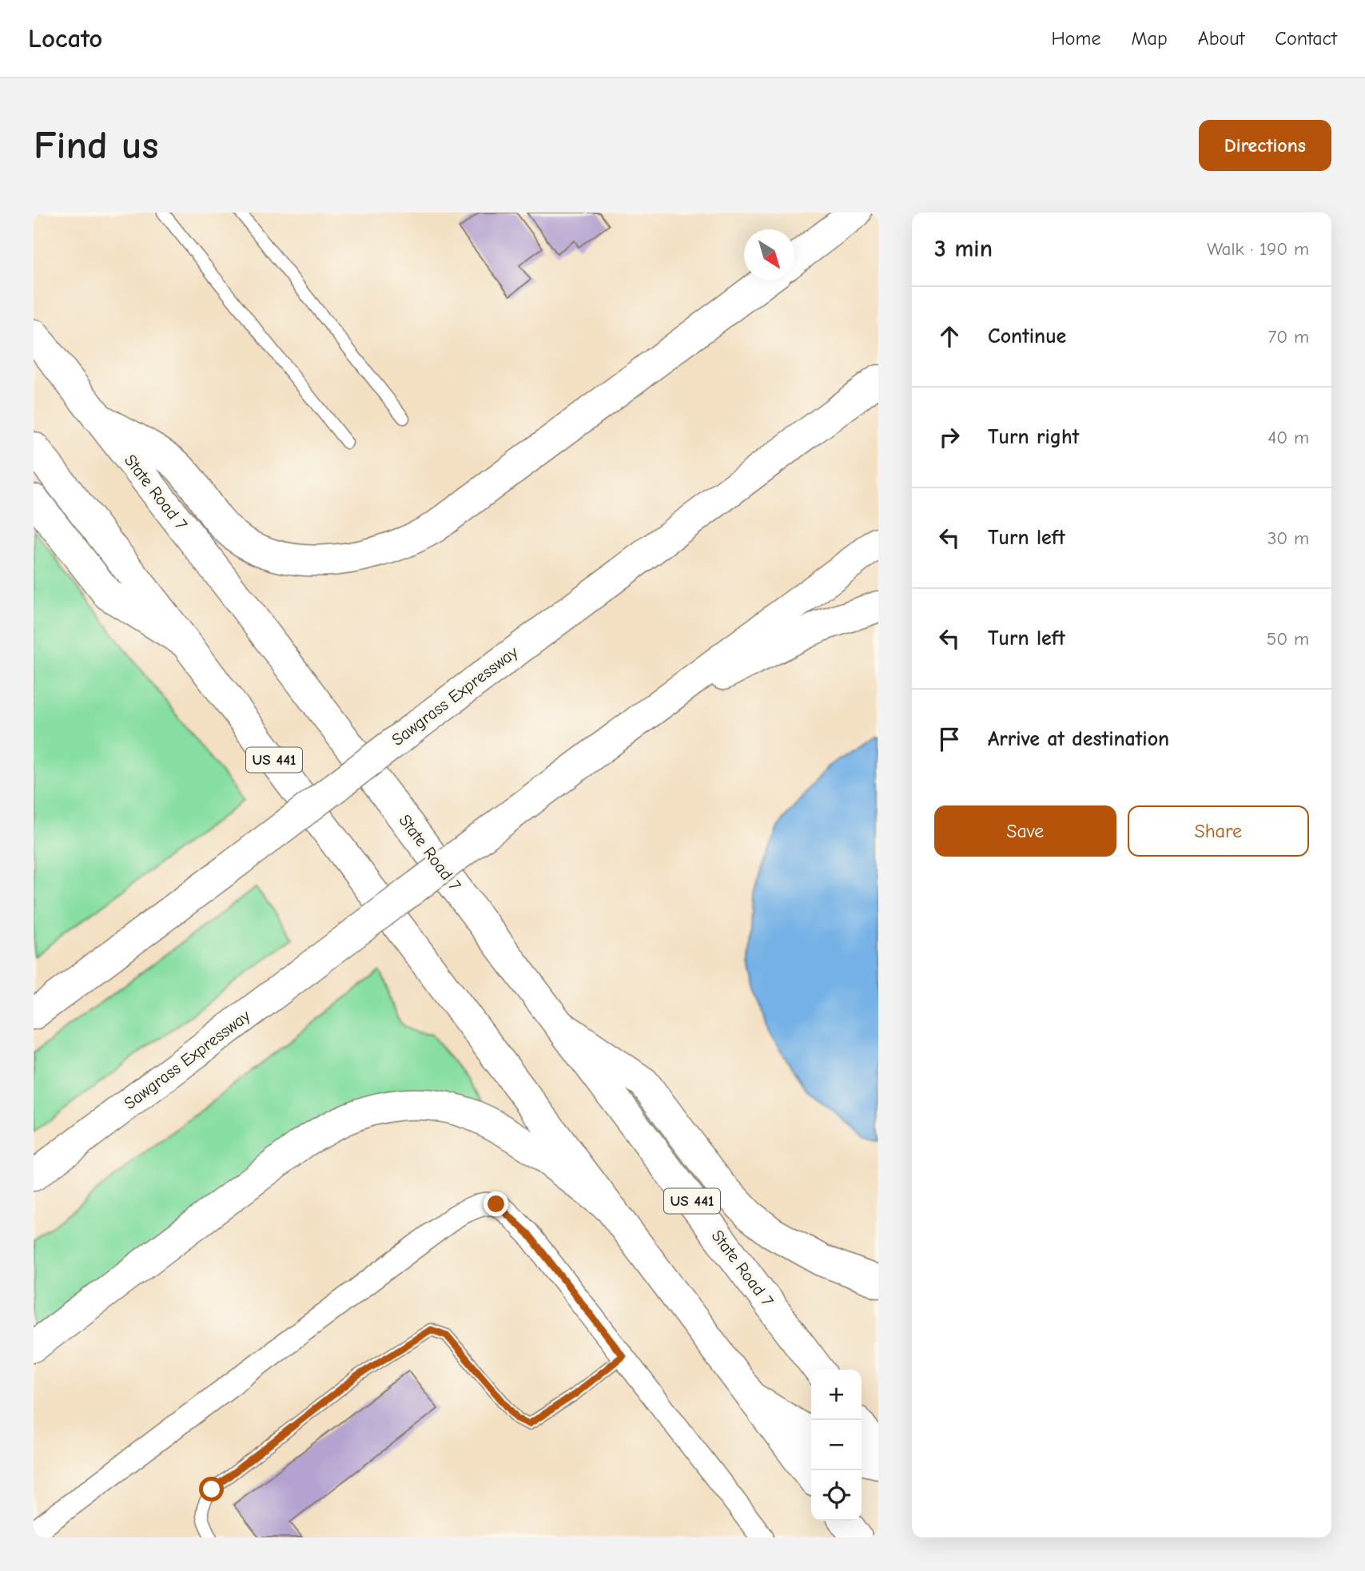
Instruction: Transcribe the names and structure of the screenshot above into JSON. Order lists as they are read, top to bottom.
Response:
{
  "streets": {
    "main road": ["State Road 7", "Sawgrass Expressway", "US 441"]
  },
  "north": "bottom right",
  "page": {
    "header": "Locato",
    "nav": [
      "Home",
      "Map",
      "About",
      "Contact"
    ],
    "buttons": [
      "Directions",
      ["Save", "Share"]
    ],
    "title": "Find us",
    "heading": ["3 min", "Walk · 190 m"],
    "list": [
      ["Continue", "70 m"],
      ["Turn right", "40 m"],
      ["Turn left", "30 m"],
      ["Turn left", "50 m"],
      "Arrive at destination"
    ],
    "map_buttons": ["+", "−"]
  }
}
